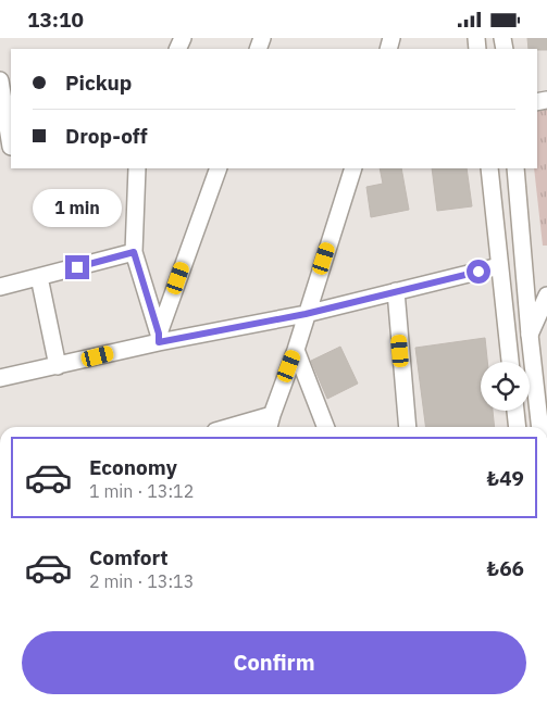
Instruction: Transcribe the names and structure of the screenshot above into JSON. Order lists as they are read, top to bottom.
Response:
{
  "page": {
    "status": "13:10",
    "banner": ["Pickup", "Drop-off"],
    "bubble": "1 min",
    "list": [
      {
        "name": "Economy",
        "note": "1 min · 13:12",
        "value": "₺49"
      },
      {
        "name": "Comfort",
        "note": "2 min · 13:13",
        "value": "₺66"
      }
    ],
    "buttons": "Confirm"
  }
}
